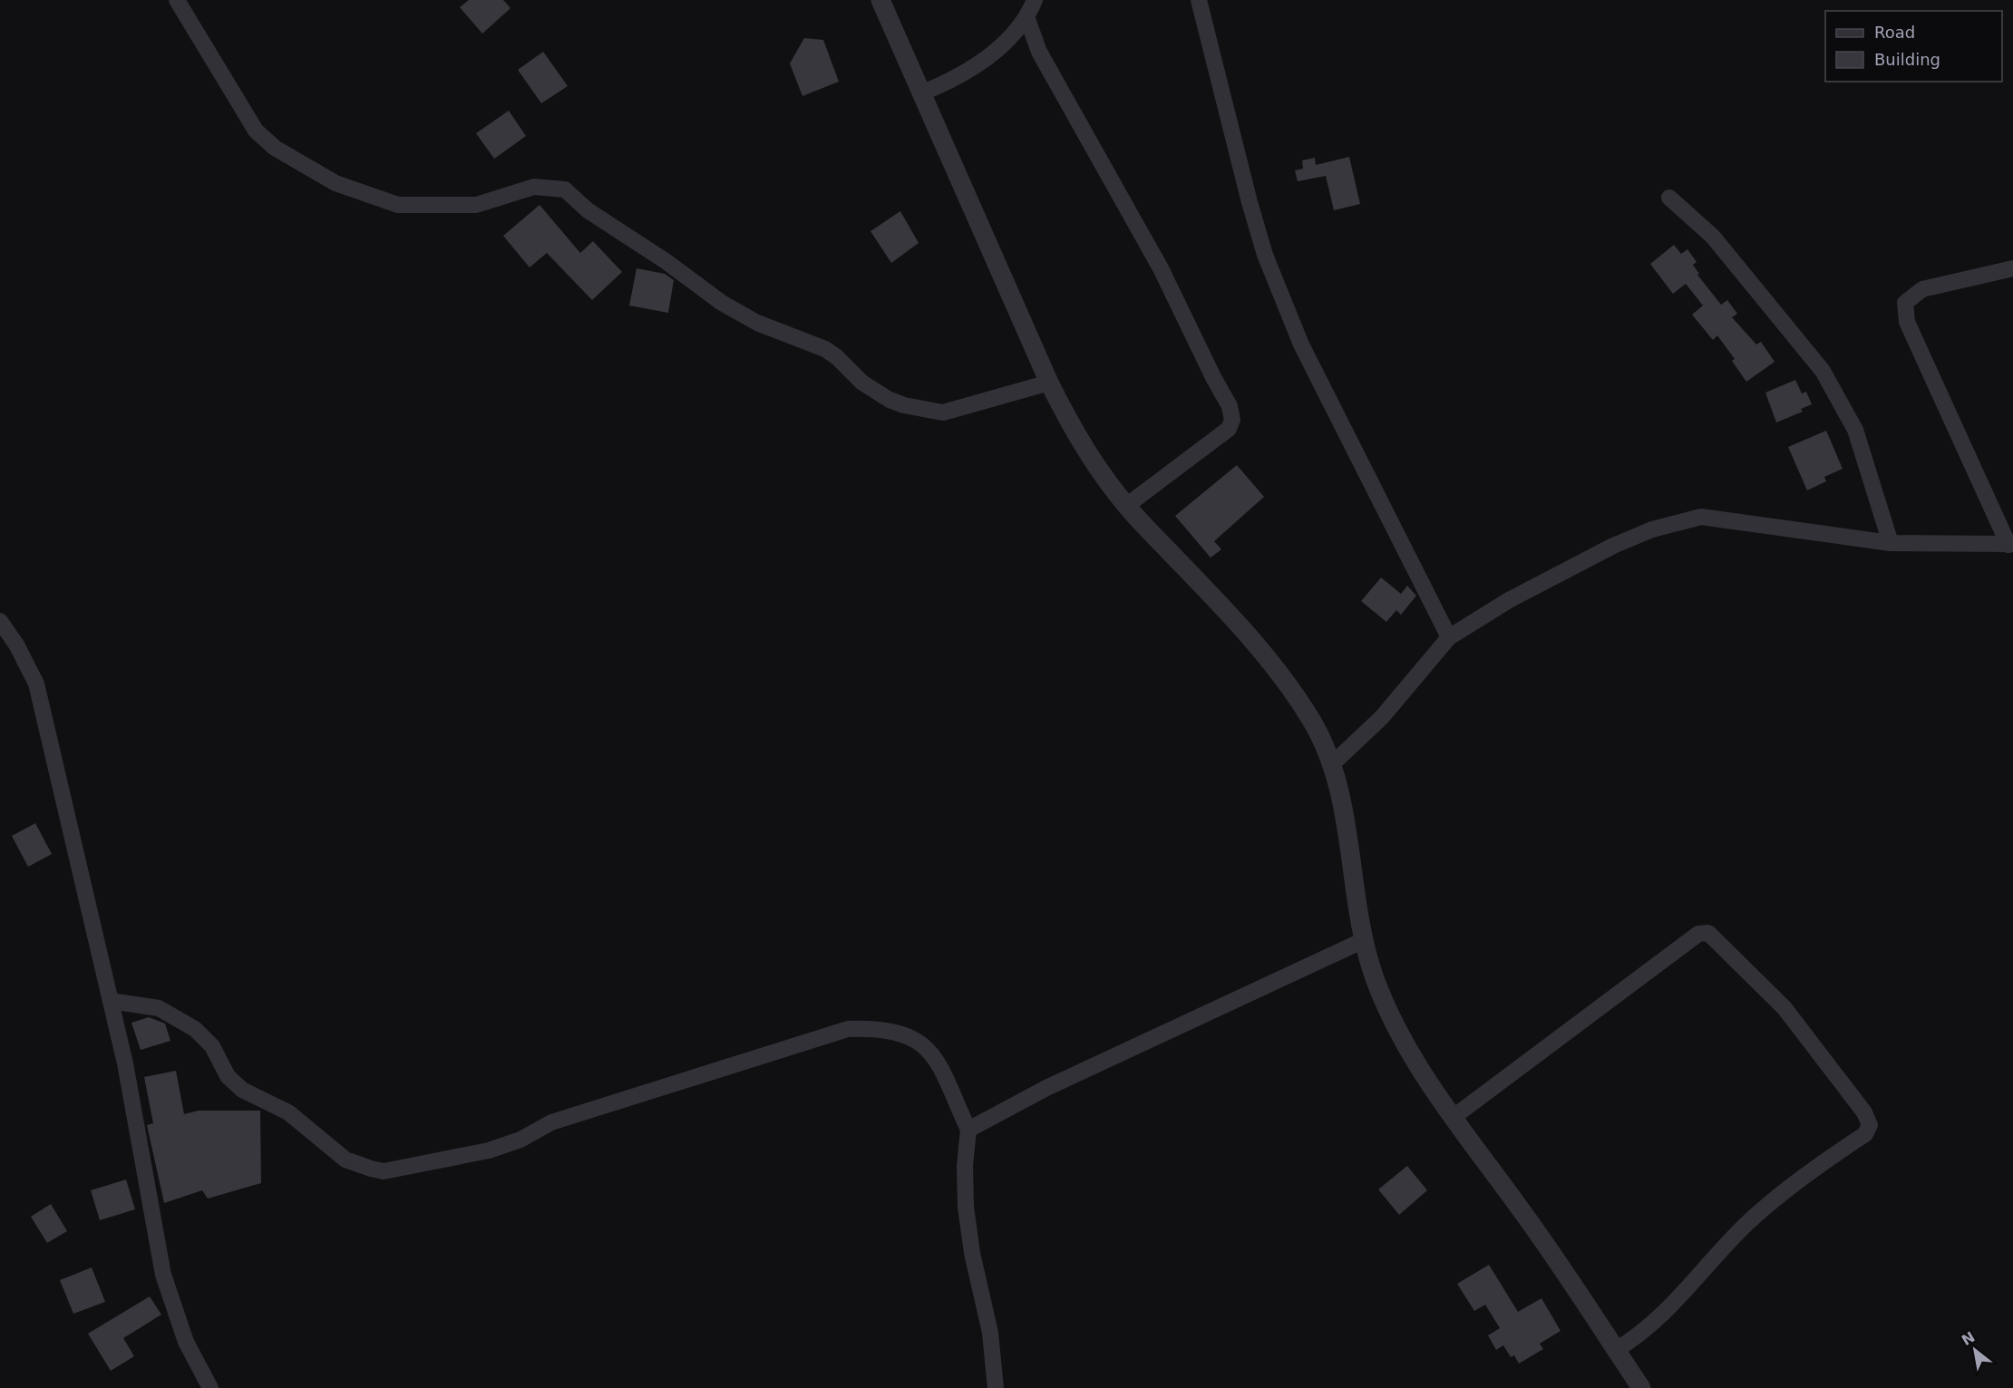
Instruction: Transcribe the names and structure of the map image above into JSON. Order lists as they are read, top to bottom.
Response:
{
  "legend": ["Road", "Building"],
  "north": "top left"
}
